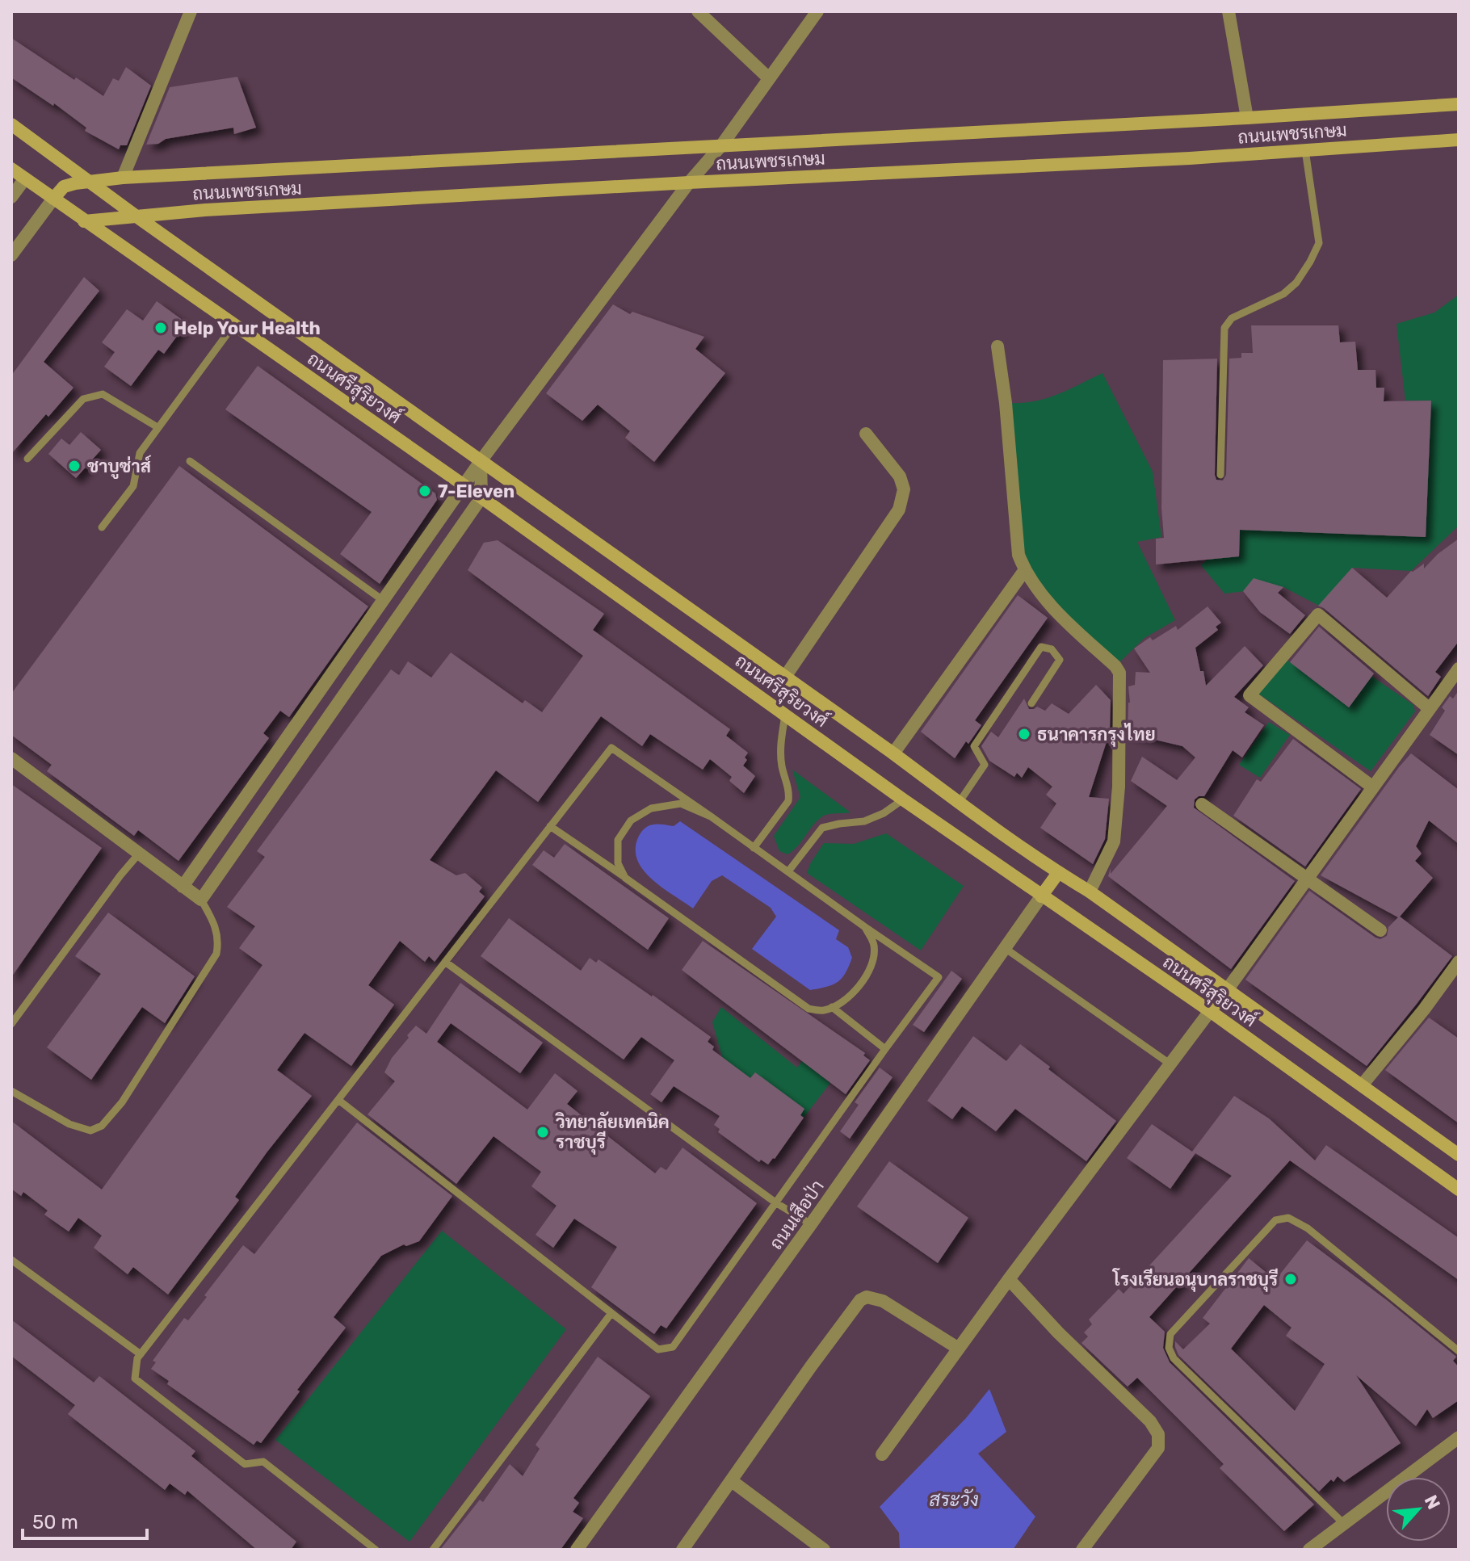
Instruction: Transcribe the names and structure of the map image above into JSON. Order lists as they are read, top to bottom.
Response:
{
  "streets": {
    "main road": ["ถนนเพชรเกษม", "ถนนศรีสุริยวงศ์"],
    "street": ["ถนนเสือป่า"]
  },
  "crossings": [
    ["ถนนเพชรเกษม", "ถนนศรีสุริยวงศ์"],
    ["ถนนศรีสุริยวงศ์", "ถนนเสือป่า"]
  ],
  "water": ["สระวัง"],
  "places": [
    "Help Your Health",
    "ชาบูซ่าส์",
    "7-Eleven",
    "ธนาคารกรุงไทย",
    "วิทยาลัยเทคนิค ราชบุรี",
    "โรงเรียนอนุบาลราชบุรี"
  ],
  "scale_bar": "50 m",
  "north": "top right"
}
